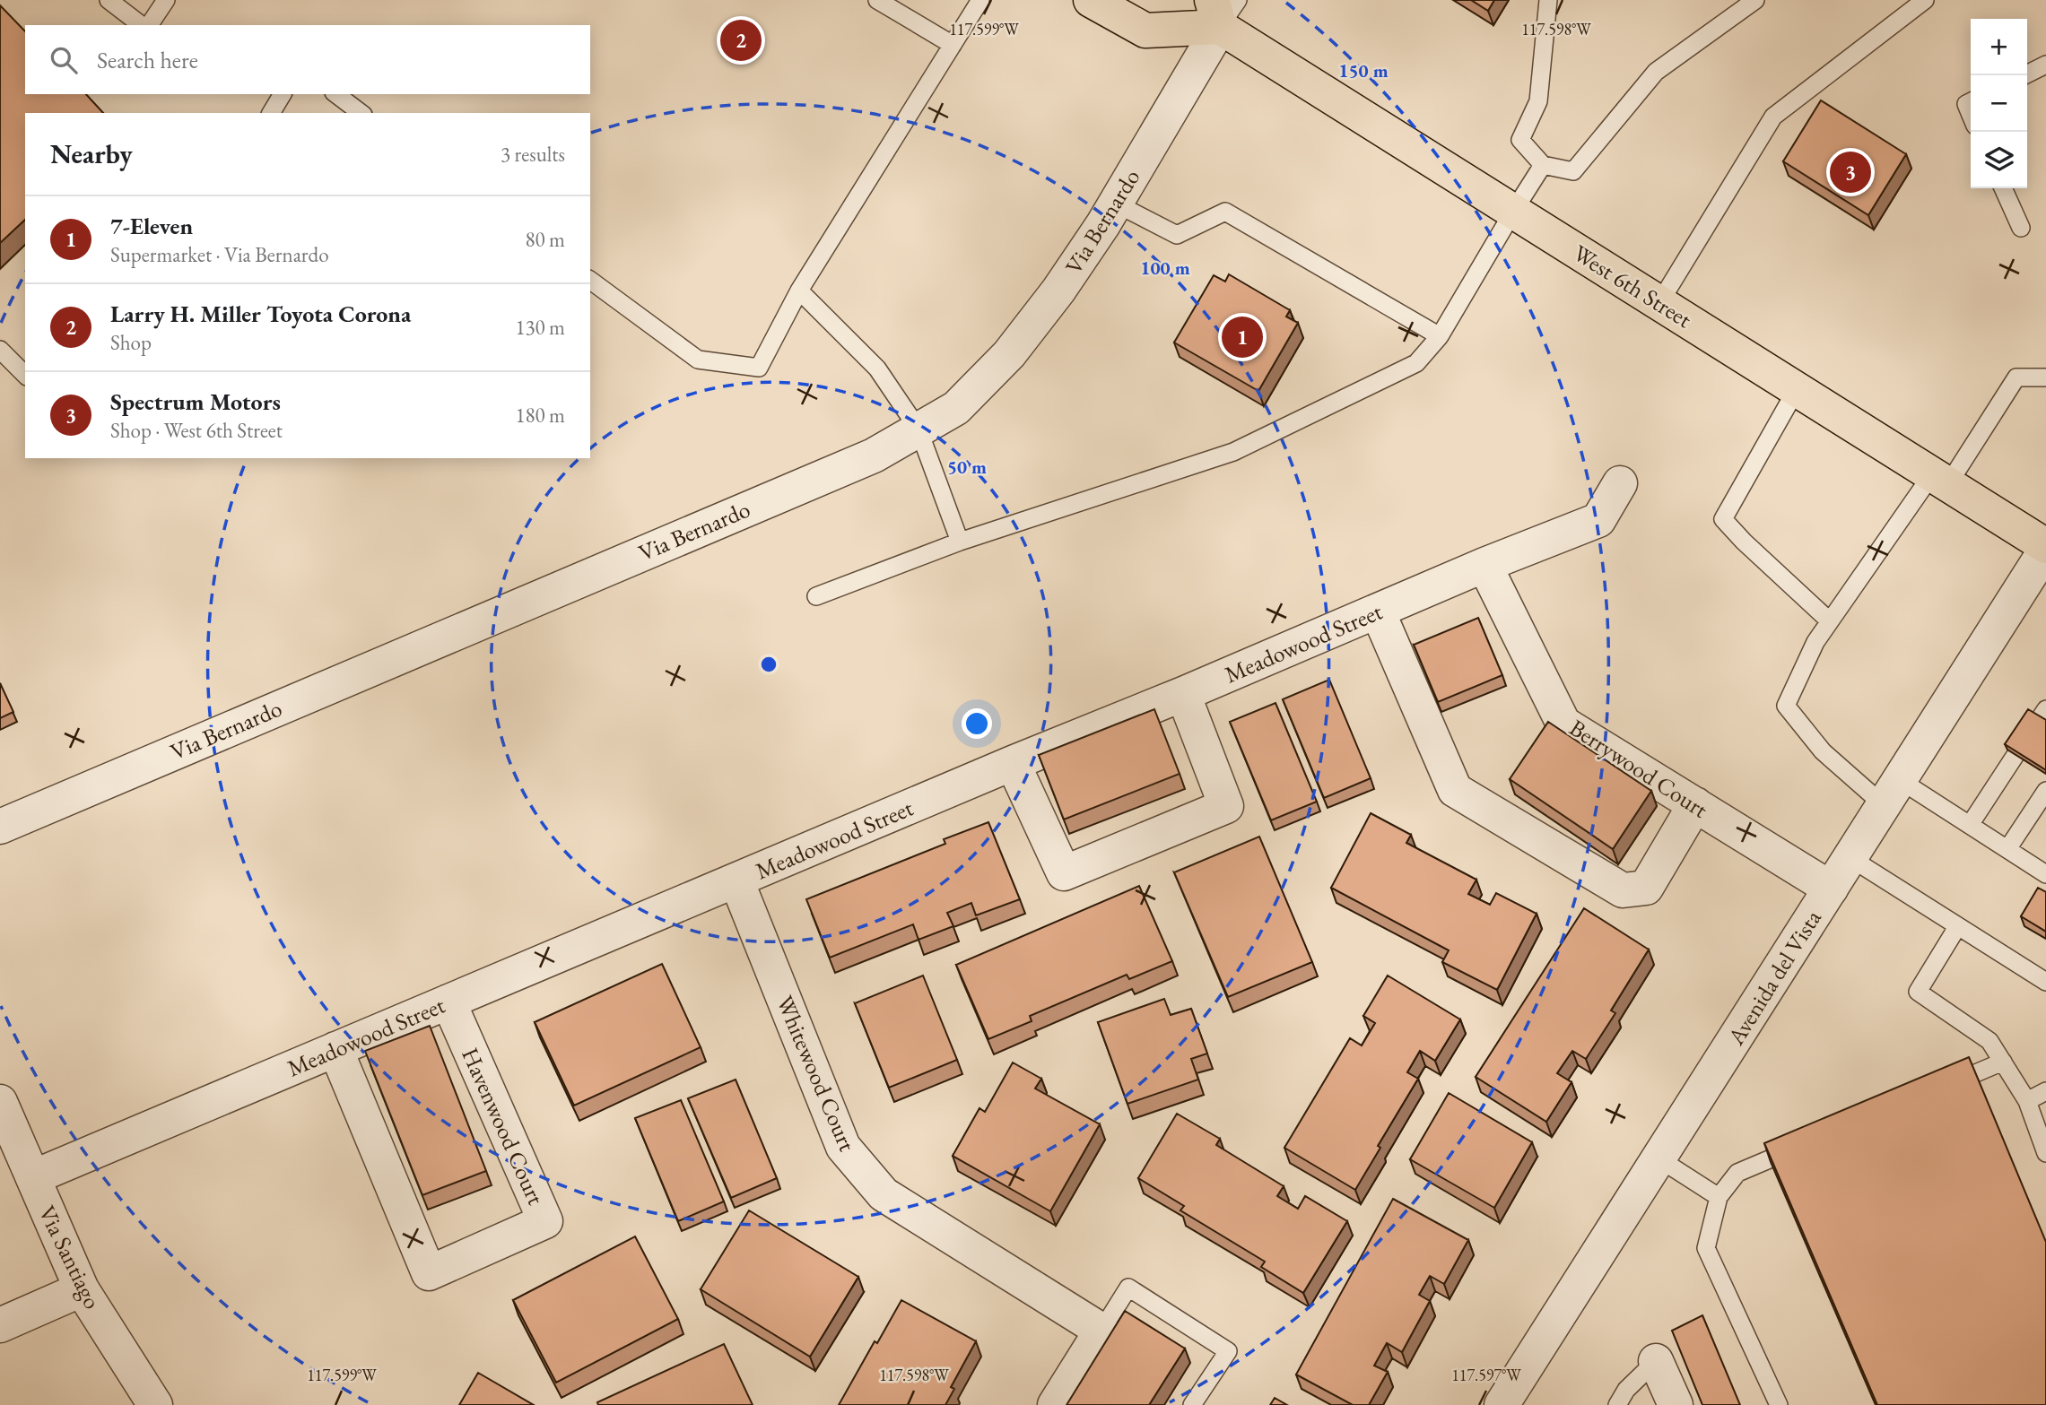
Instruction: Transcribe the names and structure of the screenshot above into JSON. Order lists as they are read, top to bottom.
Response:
{
  "streets": {
    "main road": ["West 6th Street"],
    "street": [
      "Via Bernardo",
      "Meadowood Street",
      "Berrywood Court",
      "Avenida del Vista",
      "Whitewood Court",
      "Havenwood Court",
      "Via Santiago"
    ]
  },
  "crossings": [
    ["Via Bernardo", "West 6th Street"],
    ["West 6th Street", "Avenida del Vista"],
    ["Meadowood Street", "Berrywood Court"],
    ["Meadowood Street", "Whitewood Court"],
    ["Meadowood Street", "Havenwood Court"],
    ["Meadowood Street", "Via Santiago"],
    ["Berrywood Court", "Avenida del Vista"]
  ],
  "page": {
    "pins": ["2", "3", "1"],
    "map_buttons": ["+", "−"],
    "search": "Search here",
    "heading": ["Nearby", "3 results"],
    "list": [
      {
        "mark": "1",
        "name": "7-Eleven",
        "note": "Supermarket · Via Bernardo",
        "value": "80 m"
      },
      {
        "mark": "2",
        "name": "Larry H. Miller Toyota Corona",
        "note": "Shop",
        "value": "130 m"
      },
      {
        "mark": "3",
        "name": "Spectrum Motors",
        "note": "Shop · West 6th Street",
        "value": "180 m"
      }
    ]
  },
  "coordinates": ["117.599°W", "117.598°W", "117.597°W"],
  "rings": ["150 m", "100 m", "50 m"]
}
